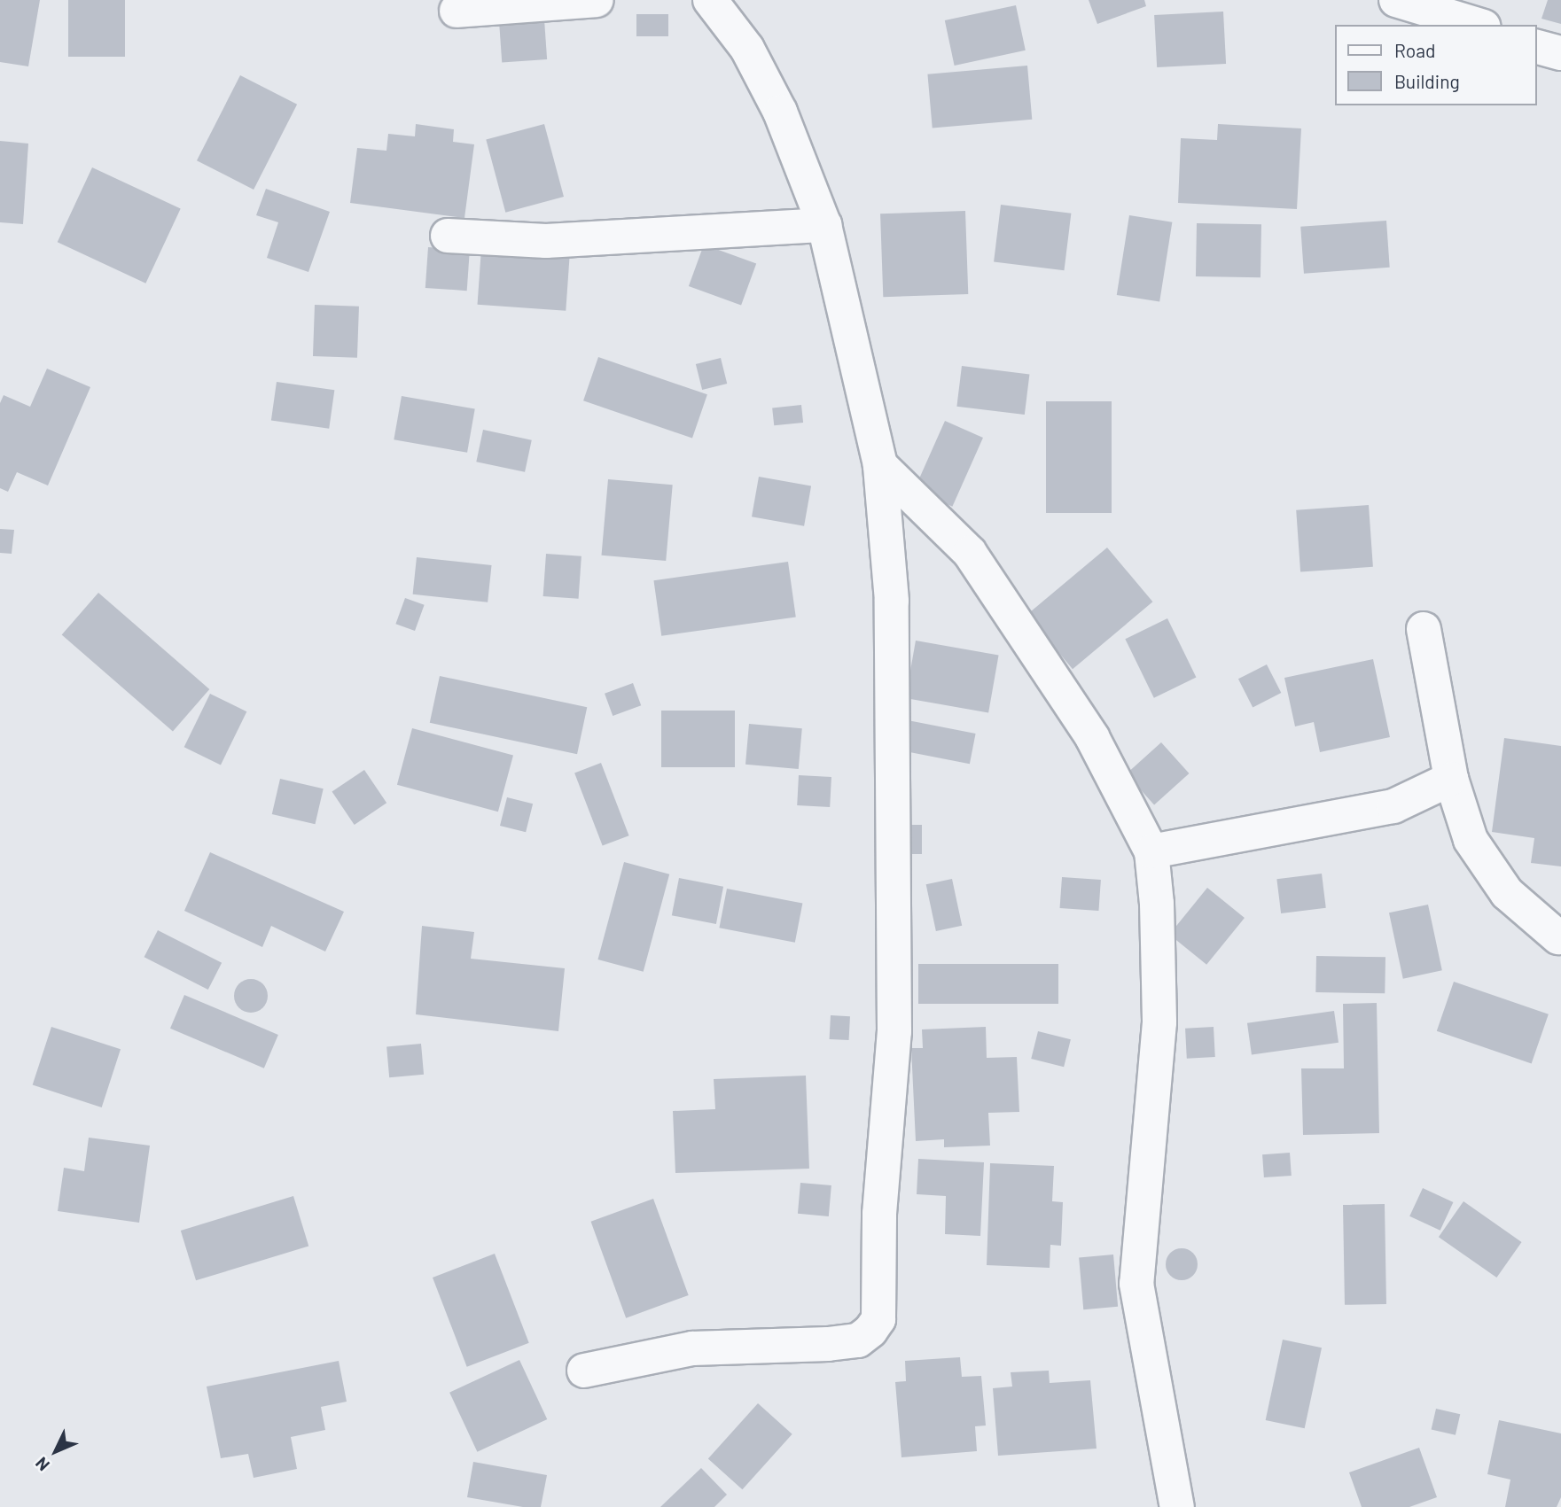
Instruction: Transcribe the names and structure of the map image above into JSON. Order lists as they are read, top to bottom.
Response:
{
  "legend": ["Road", "Building"],
  "north": "bottom left"
}
